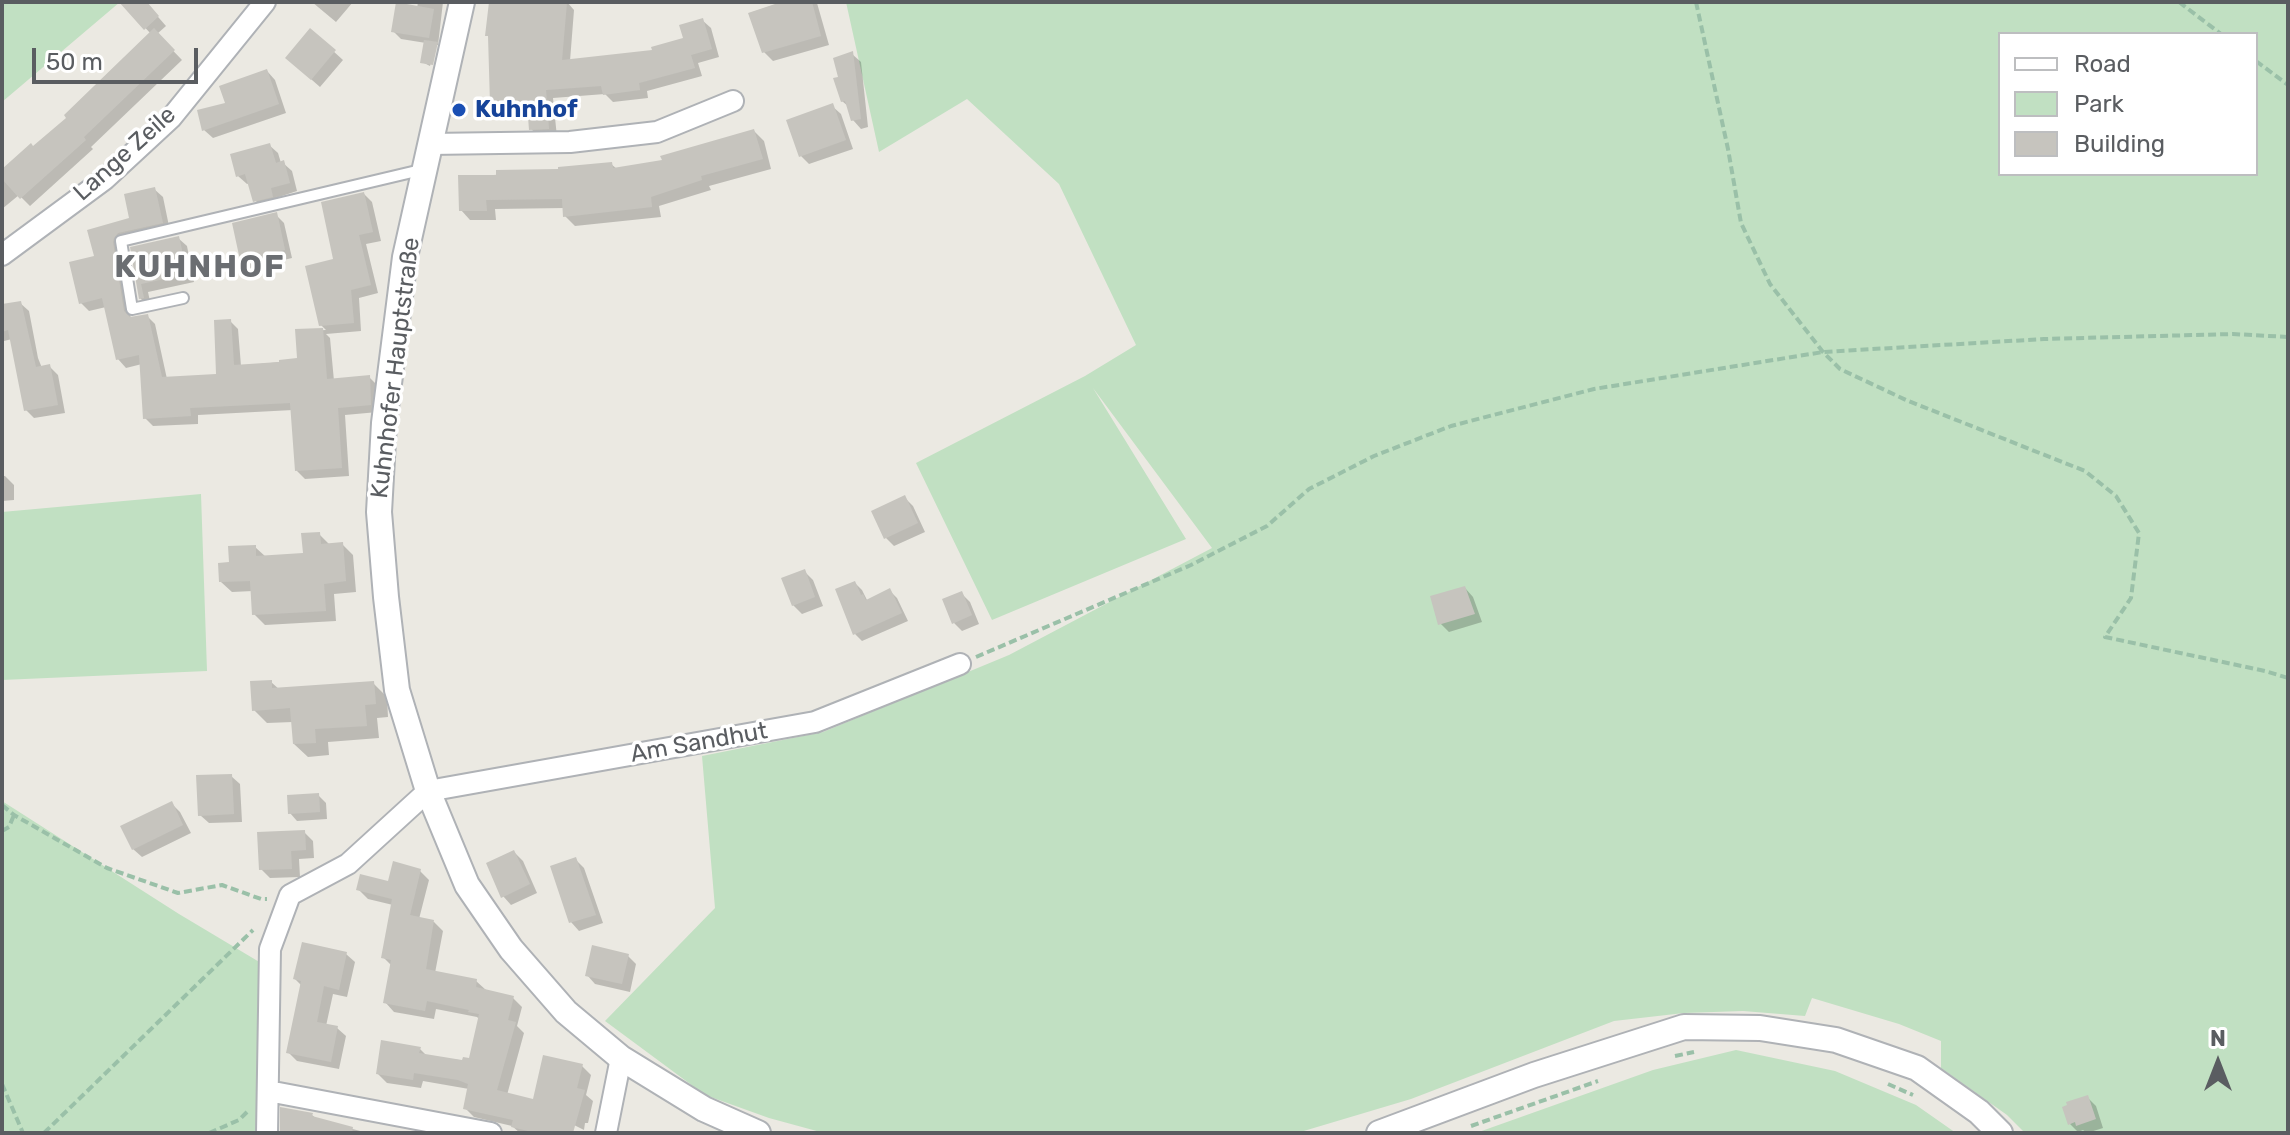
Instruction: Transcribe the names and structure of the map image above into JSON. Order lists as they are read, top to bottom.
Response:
{
  "streets": {
    "street": ["Lange Zeile", "Kuhnhofer Hauptstraße", "Am Sandhut"]
  },
  "crossings": [
    ["Kuhnhofer Hauptstraße", "Am Sandhut"]
  ],
  "districts": ["KUHNHOF"],
  "places": ["Kuhnhof"],
  "legend": ["Road", "Park", "Building"],
  "scale_bar": "50 m",
  "north": "top"
}
